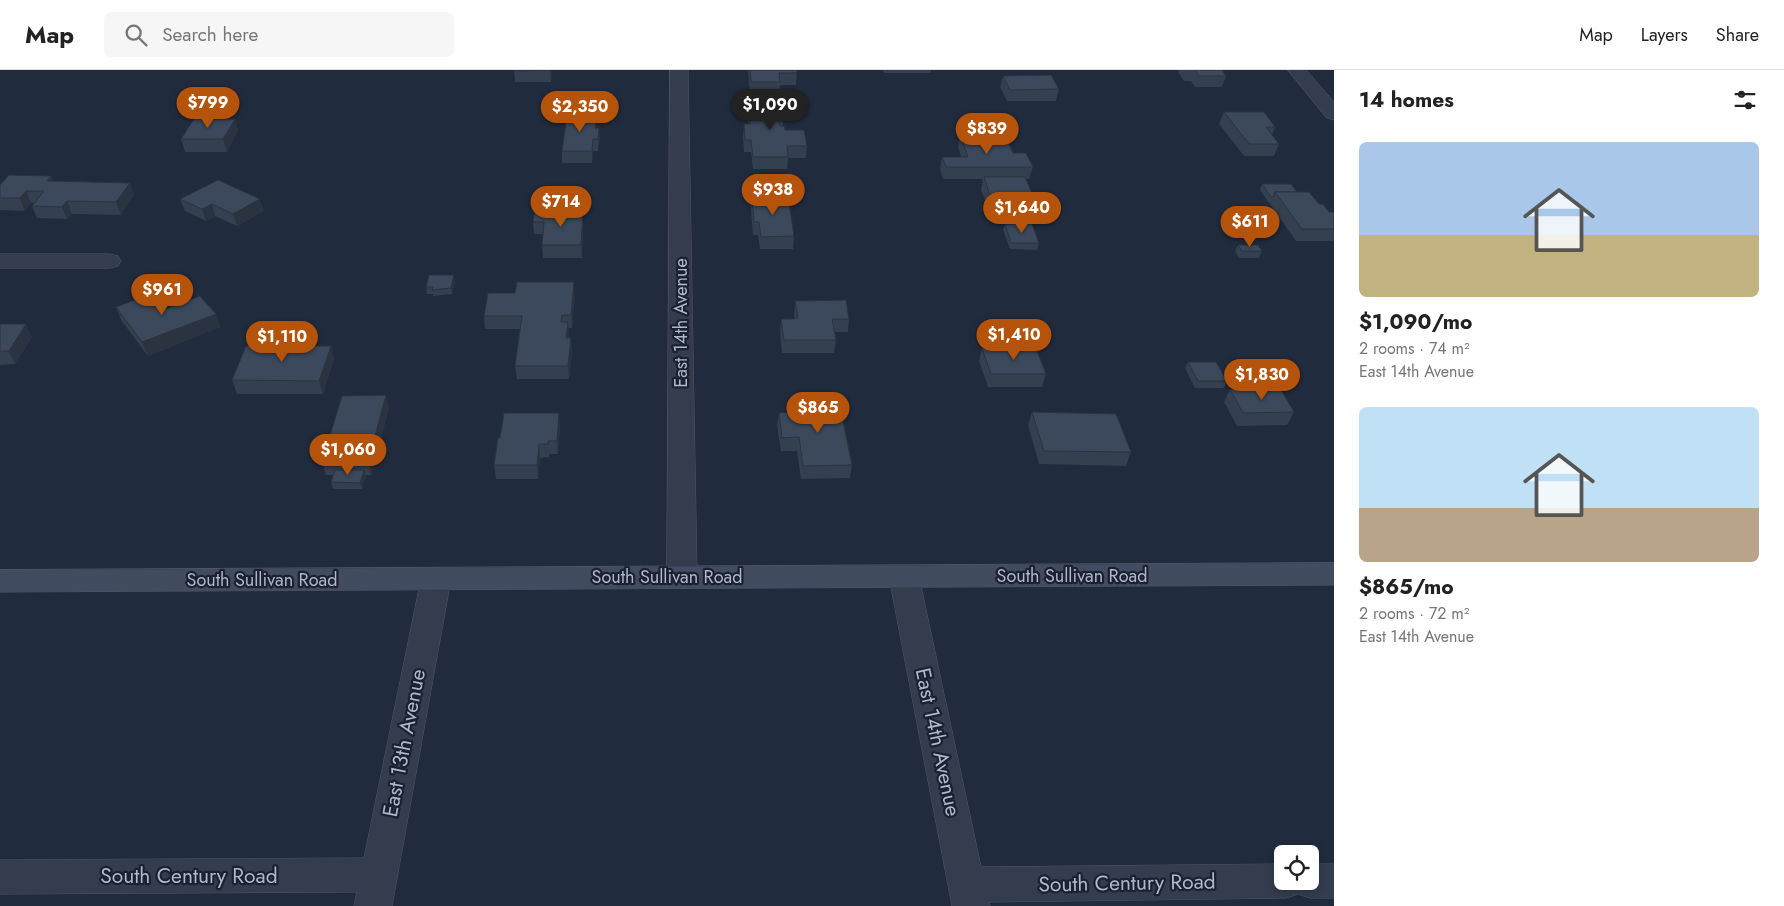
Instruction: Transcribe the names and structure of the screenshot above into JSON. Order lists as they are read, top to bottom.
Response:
{
  "streets": {
    "main road": ["South Sullivan Road"],
    "street": ["East 14th Avenue", "East 13th Avenue", "South Century Road"]
  },
  "crossings": [
    ["East 14th Avenue", "South Sullivan Road"],
    ["East 14th Avenue", "South Century Road"],
    ["South Sullivan Road", "East 13th Avenue"],
    ["East 13th Avenue", "South Century Road"]
  ],
  "page": {
    "header": "Map",
    "search": "Search here",
    "nav": ["Map", "Layers", "Share"],
    "heading": "14 homes",
    "price": [
      "$799",
      "$1,090",
      "$2,350",
      "$839",
      "$938",
      "$714",
      "$1,640",
      "$611",
      "$961",
      "$1,410",
      "$1,110",
      "$1,830",
      "$865",
      "$1,060"
    ],
    "list": [
      {
        "name": "$1,090/mo",
        "note": "2 rooms · 74 m² · East 14th Avenue"
      },
      {
        "name": "$865/mo",
        "note": "2 rooms · 72 m² · East 14th Avenue"
      }
    ]
  }
}
